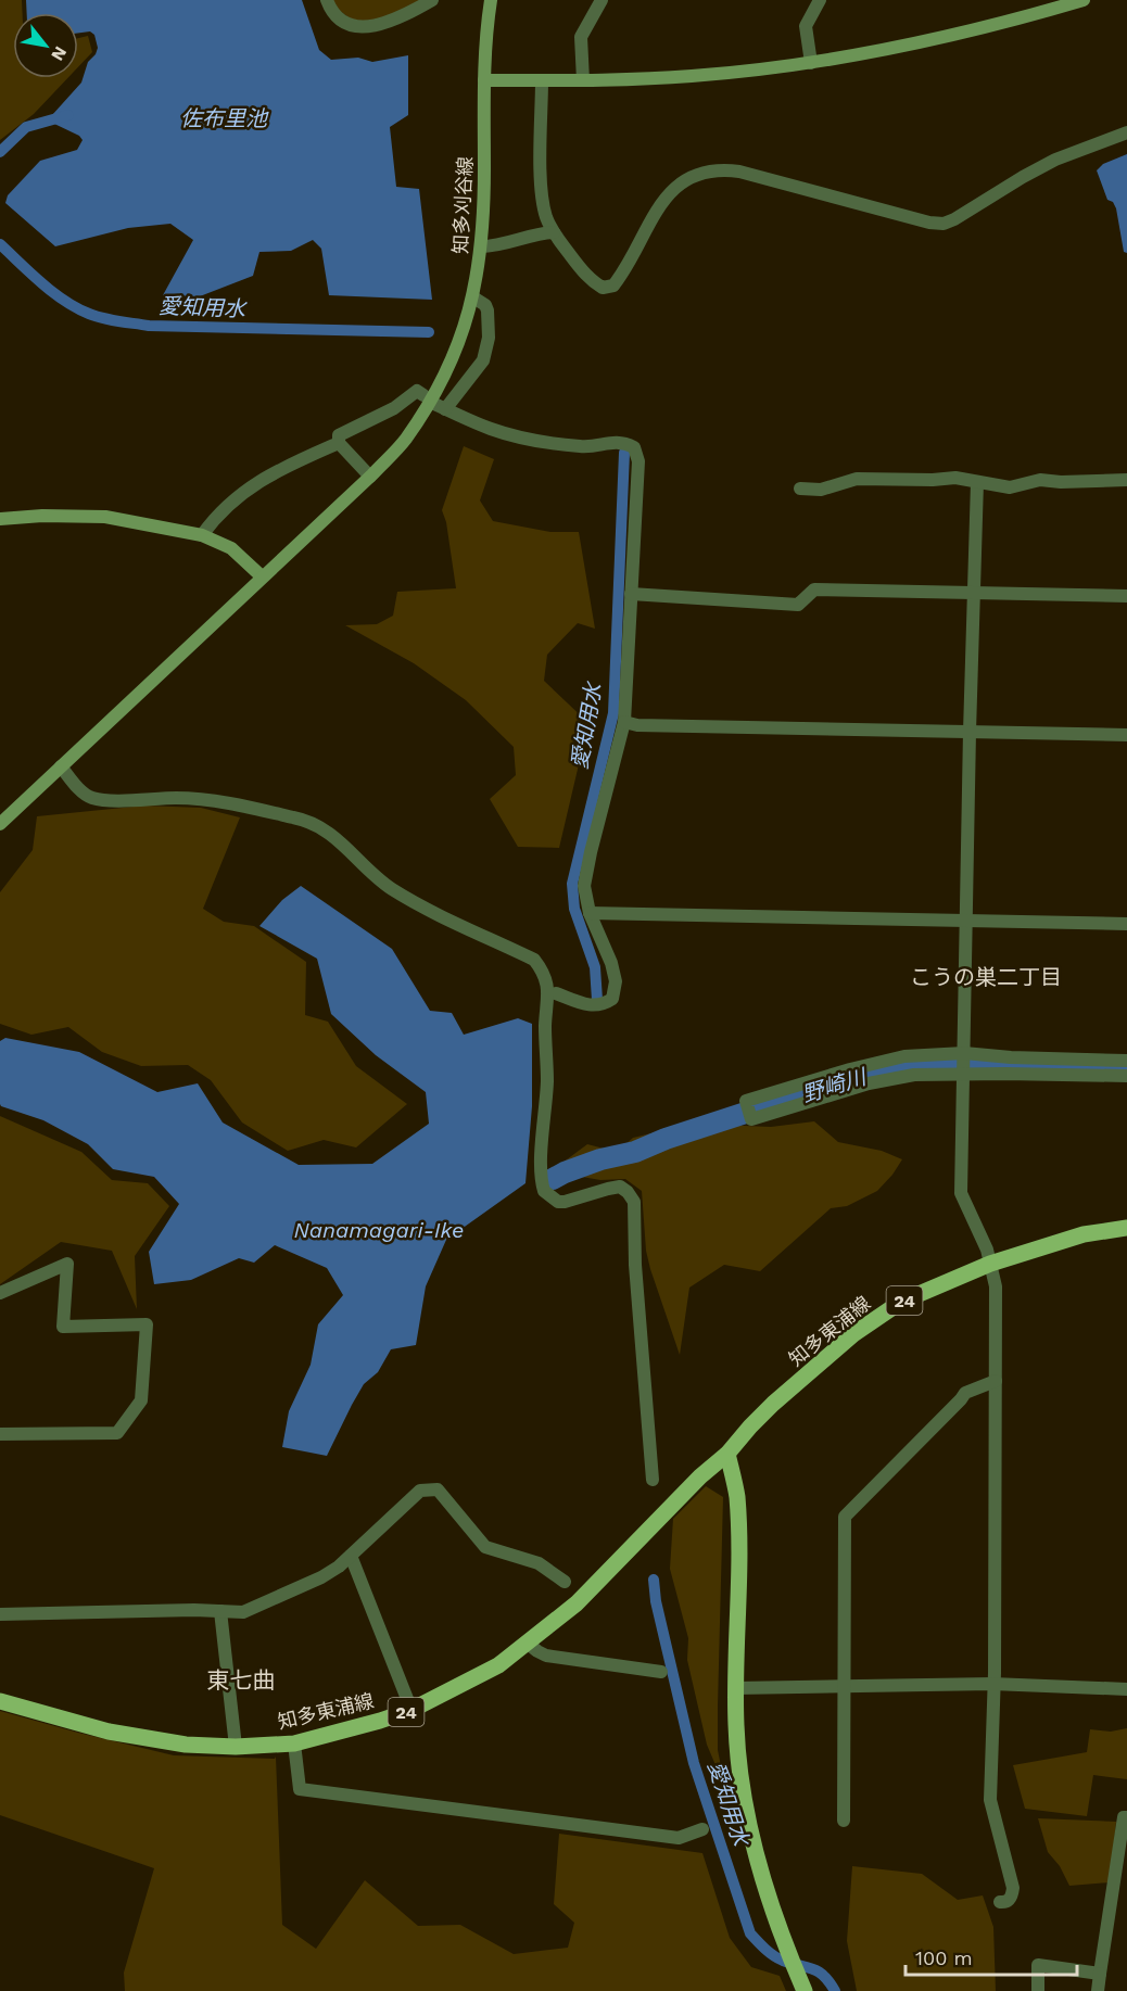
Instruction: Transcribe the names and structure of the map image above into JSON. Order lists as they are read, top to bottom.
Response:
{
  "streets": {
    "main road": ["24", "知多東浦線"],
    "street": ["知多刈谷線"]
  },
  "districts": ["こうの巣二丁目", "東七曲"],
  "water": [
    "佐布里池",
    "愛知用水",
    "野崎川",
    "Nanamagari-Ike"
  ],
  "scale_bar": "100 m",
  "north": "bottom right"
}
